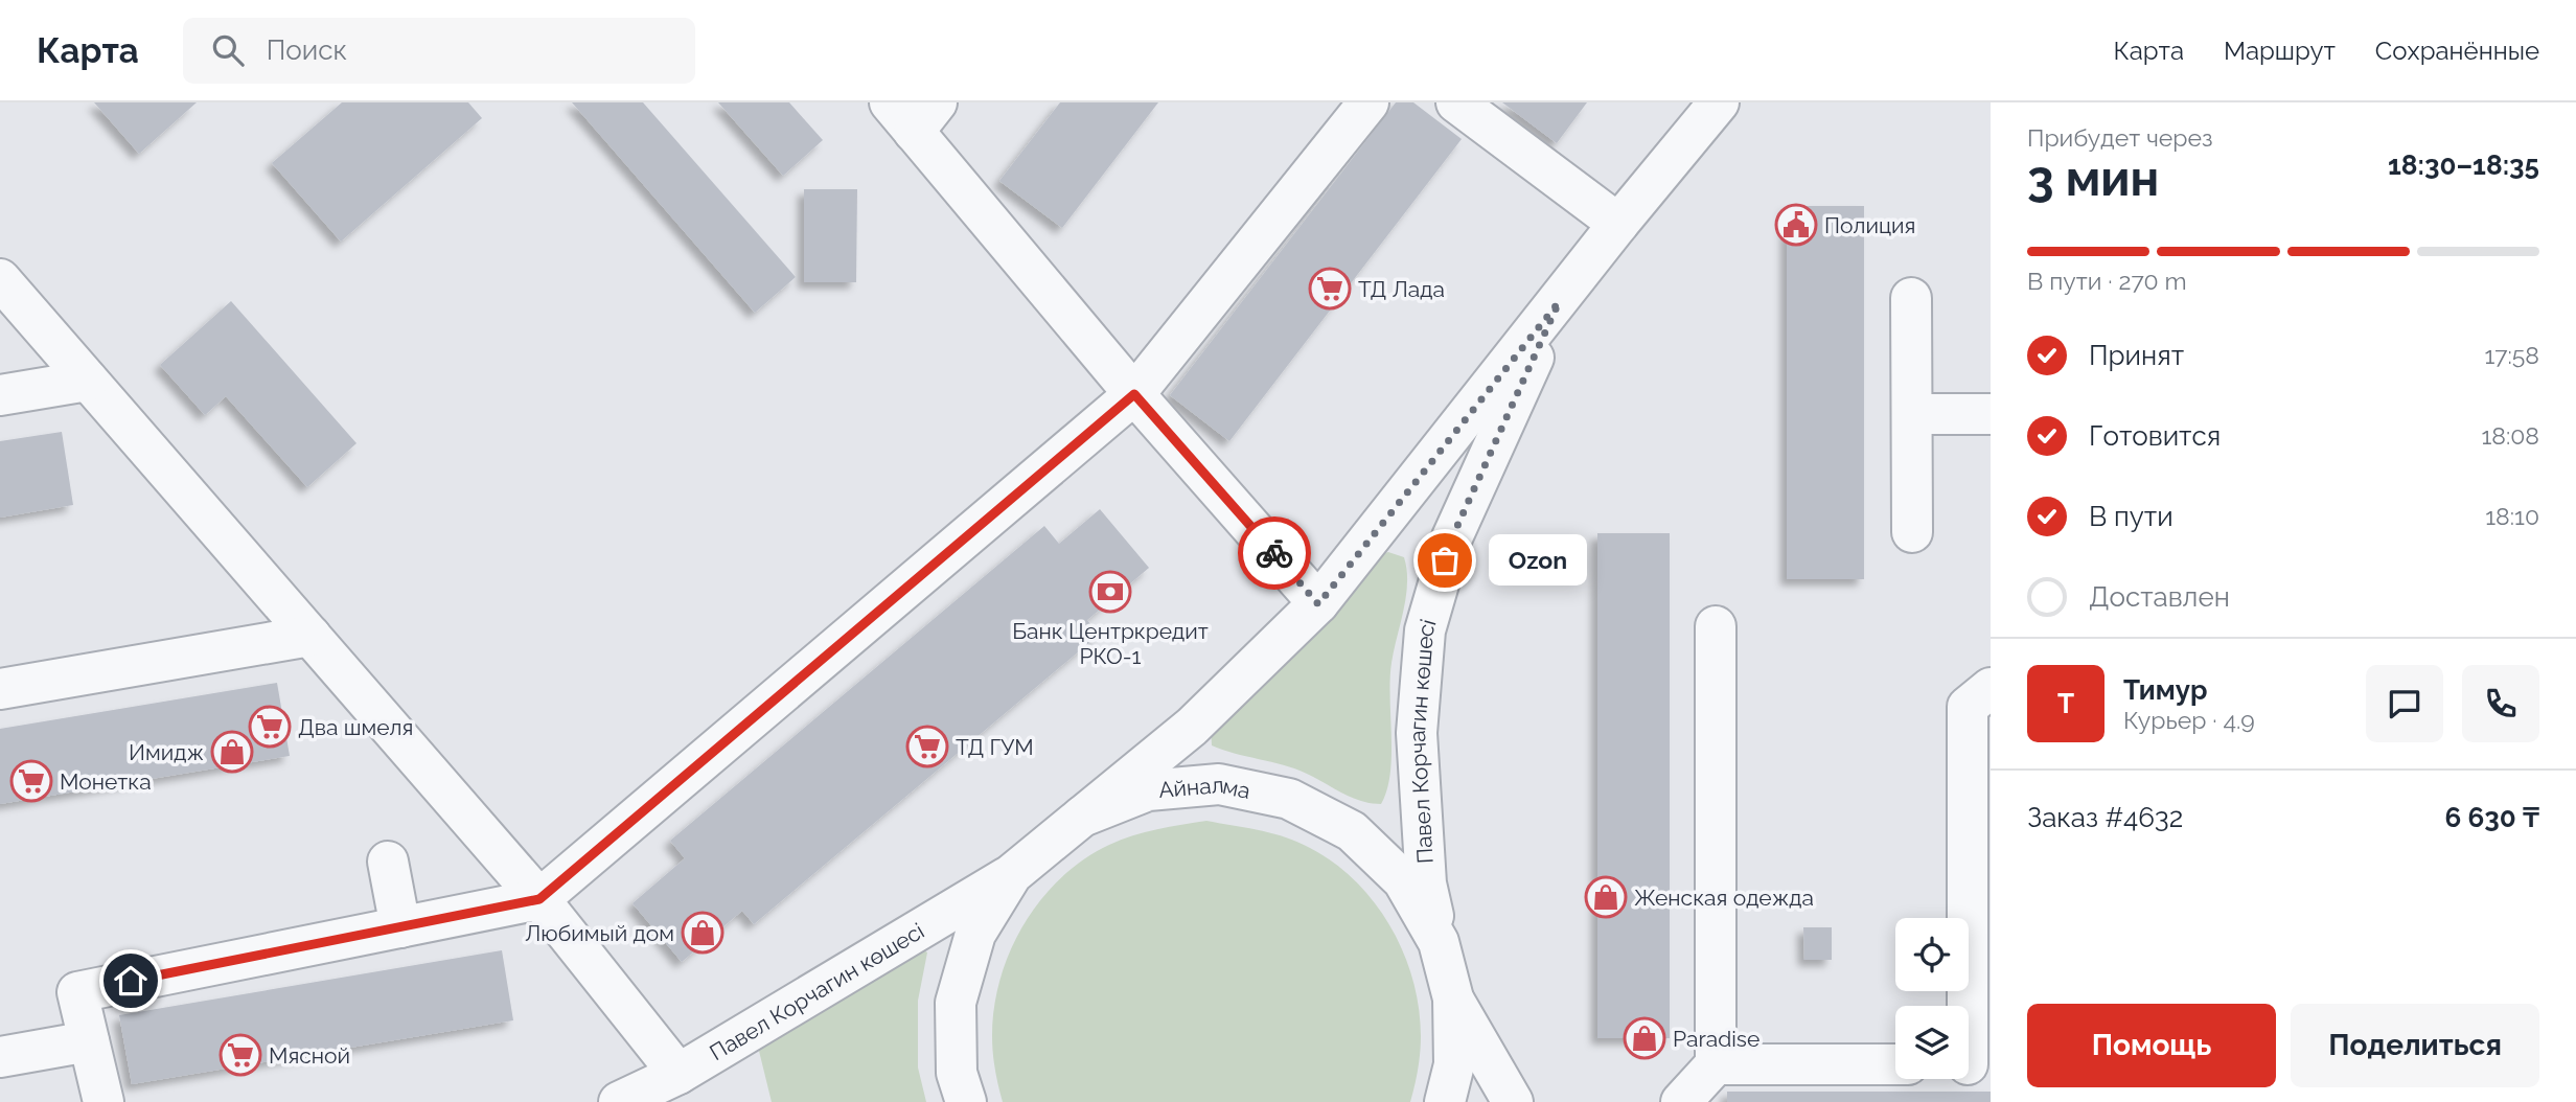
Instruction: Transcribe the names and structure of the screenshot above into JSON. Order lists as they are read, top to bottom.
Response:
{
  "streets": {
    "street": ["Павел Корчагин көшесі", "Айналма"]
  },
  "crossings": [
    ["Павел Корчагин көшесі", "Айналма"]
  ],
  "places": {
    "public building": ["Полиция"],
    "supermarket": [
      "ТД Лада",
      "Два шмеля",
      "ТД ГУМ",
      "Монетка",
      "Мясной"
    ],
    "other": ["Ozon"],
    "bank": ["Банк Центркредит РКО-1"],
    "shop": [
      "Имидж",
      "Женская одежда",
      "Любимый дом",
      "Paradise"
    ]
  },
  "page": {
    "header": "Карта",
    "search": "Поиск",
    "nav": ["Карта", "Маршрут", "Сохранённые"],
    "heading": ["3 мин", "Прибудет через", "18:30–18:35"],
    "panel": [
      "Тимур",
      "Курьер · 4.9",
      "Заказ #4632",
      "6 630 ₸"
    ],
    "bar": "В пути · 270 m",
    "list": [
      ["Принят", "17:58"],
      ["Готовится", "18:08"],
      ["В пути", "18:10"],
      "Доставлен"
    ],
    "bubble": "Ozon",
    "round": "Т",
    "buttons": ["Помощь", "Поделиться"]
  }
}
